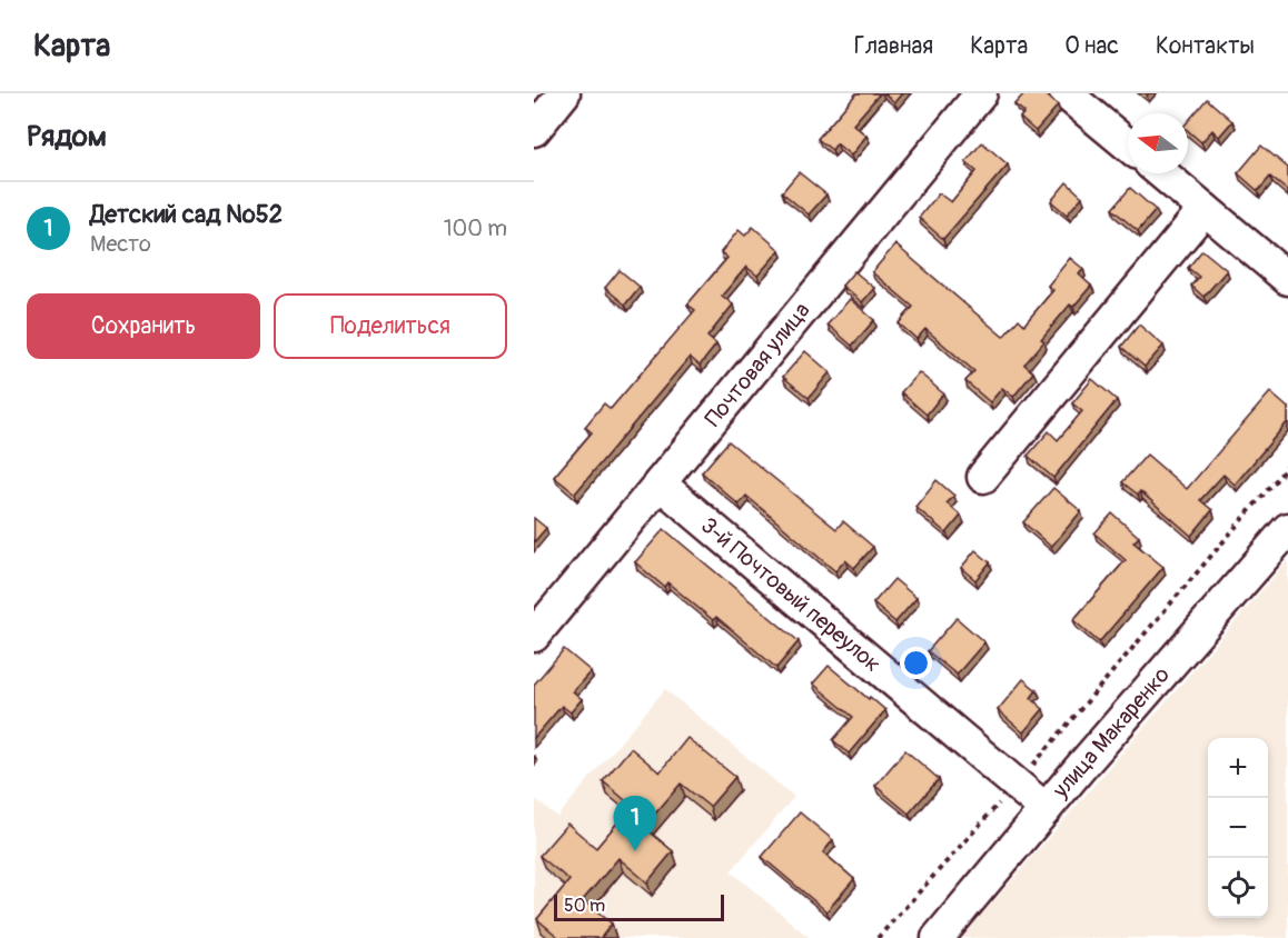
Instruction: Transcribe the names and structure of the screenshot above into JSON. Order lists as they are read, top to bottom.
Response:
{
  "streets": {
    "street": ["Почтовая улица", "3-й Почтовый переулок", "улица Макаренко"]
  },
  "crossings": [
    ["Почтовая улица", "3-й Почтовый переулок"],
    ["3-й Почтовый переулок", "улица Макаренко"]
  ],
  "scale_bar": "50 m",
  "north": "left",
  "page": {
    "header": "Карта",
    "nav": [
      "Главная",
      "Карта",
      "О нас",
      "Контакты"
    ],
    "heading": "Рядом",
    "list": [
      {
        "mark": "1",
        "name": "Детский сад №52",
        "note": "Место",
        "value": "100 m"
      }
    ],
    "buttons": ["Сохранить", "Поделиться"],
    "map_buttons": ["+", "−"],
    "pins": "1",
    "scale": "50 m"
  }
}
